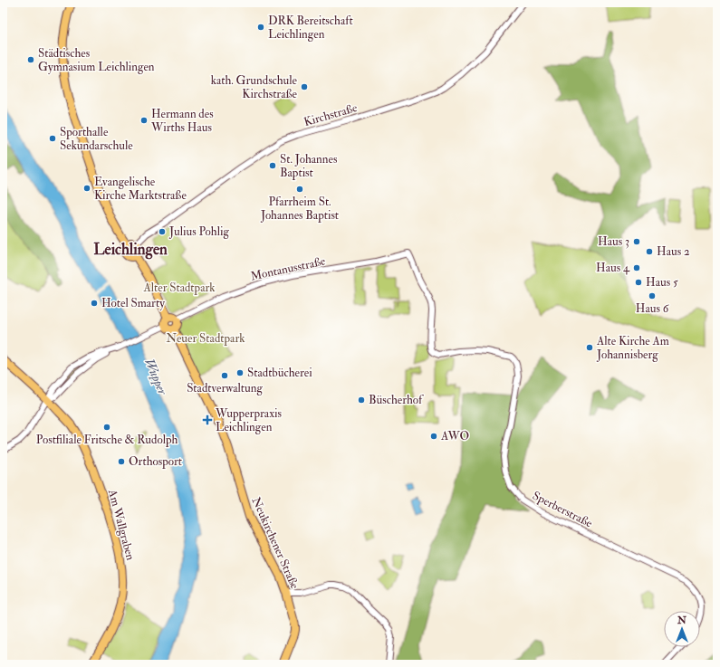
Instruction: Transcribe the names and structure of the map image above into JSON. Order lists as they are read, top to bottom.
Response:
{
  "streets": {
    "main road": ["Am Wallgraben", "Neukirchener Straße"],
    "street": ["Kirchstraße", "Montanusstraße", "Sperberstraße"]
  },
  "crossings": [
    ["Montanusstraße", "Sperberstraße"],
    ["Montanusstraße", "Neukirchener Straße"]
  ],
  "districts": ["Leichlingen"],
  "water": ["Wupper"],
  "parks": ["Alter Stadtpark", "Neuer Stadtpark"],
  "places": {
    "other": [
      "DRK Bereitschaft Leichlingen",
      "Städtisches Gymnasium Leichlingen",
      "kath. Grundschule Kirchstraße",
      "Hermann des Wirths Haus",
      "Sporthalle Sekundarschule",
      "St. Johannes Baptist",
      "Evangelische Kirche Marktstraße",
      "Pfarrheim St. Johannes Baptist",
      "Julius Pohlig",
      "Haus 3",
      "Haus 2",
      "Haus 4",
      "Haus 5",
      "Haus 6",
      "Hotel Smarty",
      "Alte Kirche Am Johannisberg",
      "Stadtbücherei",
      "Stadtverwaltung",
      "Büscherhof",
      "Postfiliale Fritsche & Rudolph",
      "AWO",
      "Orthosport"
    ],
    "health": ["Wupperpraxis Leichlingen"]
  },
  "north": "top"
}
